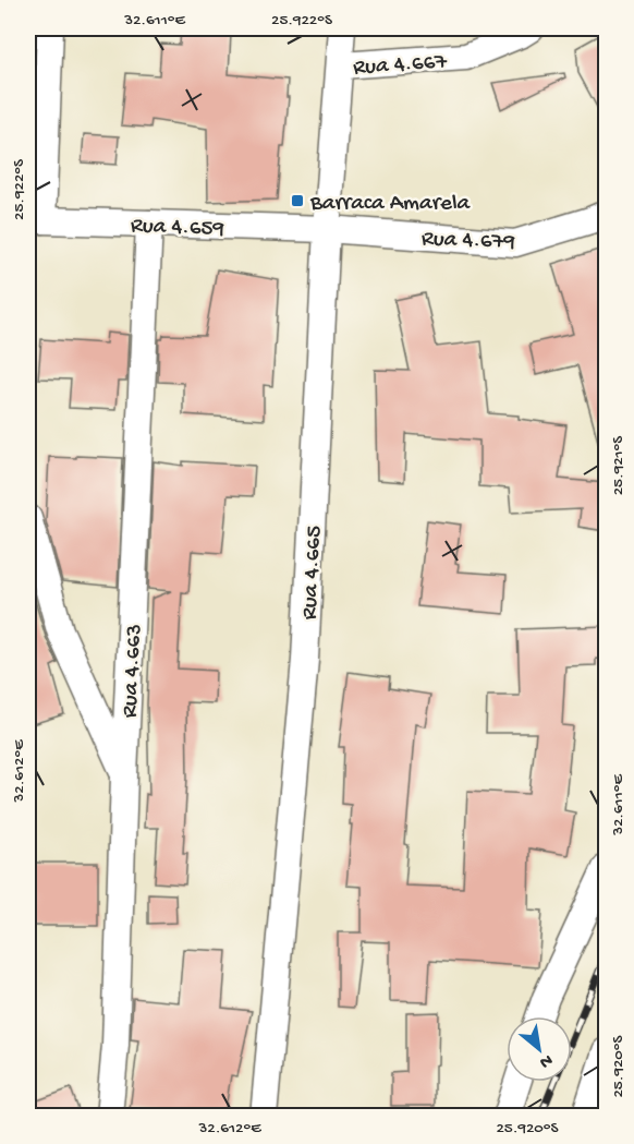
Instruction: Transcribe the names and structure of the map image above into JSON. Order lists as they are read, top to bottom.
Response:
{
  "streets": {
    "street": [
      "Rua 4.667",
      "Rua 4.659",
      "Rua 4.679",
      "Rua 4.665",
      "Rua 4.663"
    ]
  },
  "crossings": [
    ["Rua 4.667", "Rua 4.665"],
    ["Rua 4.659", "Rua 4.679"],
    ["Rua 4.659", "Rua 4.665"],
    ["Rua 4.659", "Rua 4.663"],
    ["Rua 4.679", "Rua 4.665"]
  ],
  "places": {
    "transit": ["Barraca Amarela"]
  },
  "north": "bottom right",
  "coordinates": [
    "32.611°E",
    "25.922°S",
    "25.921°S",
    "32.612°E",
    "25.920°S"
  ]
}
